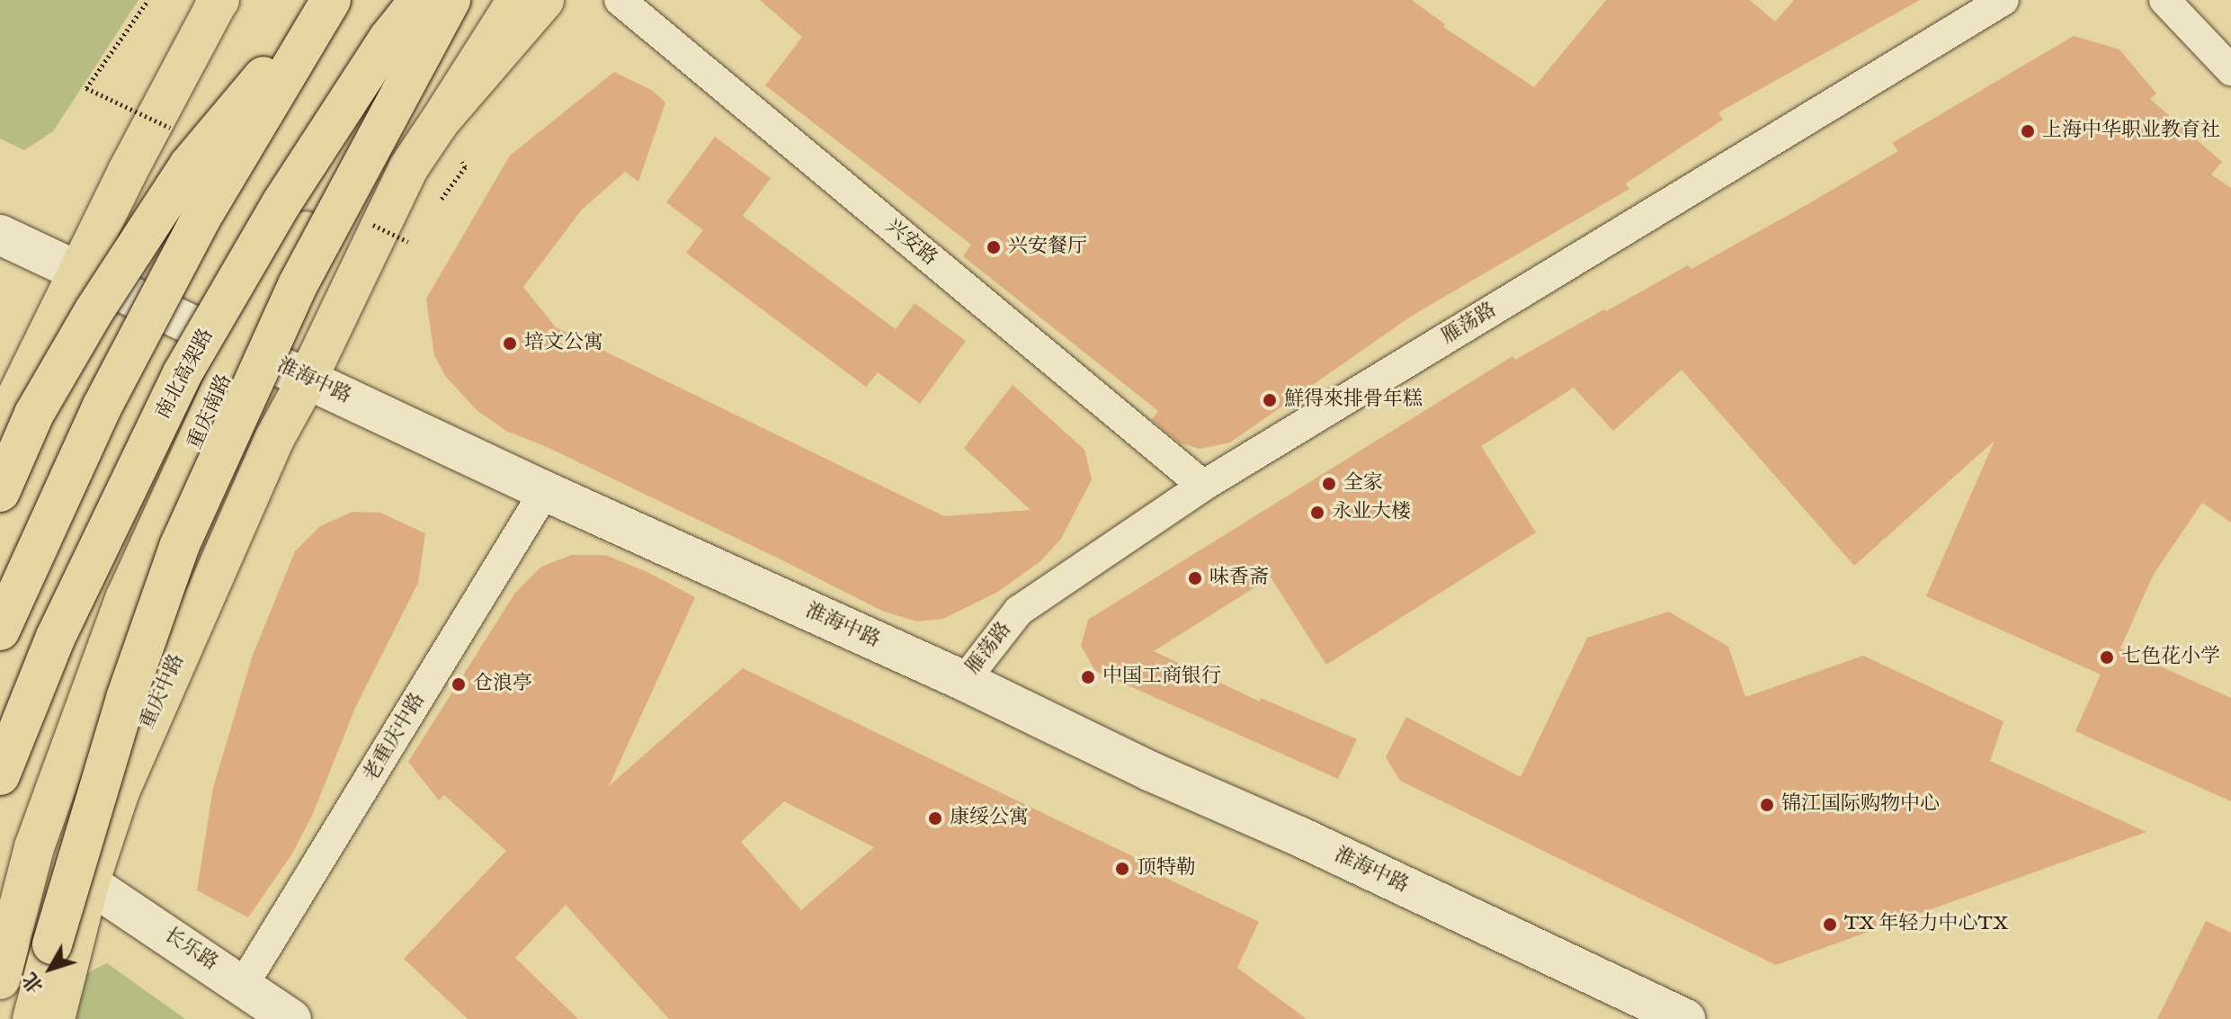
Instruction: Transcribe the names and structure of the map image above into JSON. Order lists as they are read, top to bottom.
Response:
{
  "streets": {
    "main road": [
      "南北高架路",
      "淮海中路",
      "重庆南路",
      "重庆中路",
      "长乐路"
    ],
    "street": ["兴安路", "雁荡路", "老重庆中路"]
  },
  "crossings": [
    ["兴安路", "雁荡路"],
    ["雁荡路", "淮海中路"],
    ["淮海中路", "重庆南路"],
    ["淮海中路", "重庆中路"],
    ["淮海中路", "老重庆中路"],
    ["重庆中路", "长乐路"],
    ["老重庆中路", "长乐路"]
  ],
  "places": [
    "上海中华职业教育社",
    "兴安餐厅",
    "培文公寓",
    "鮮得來排骨年糕",
    "全家",
    "永业大楼",
    "味香斋",
    "七色花小学",
    "中国工商银行",
    "仓浪亭",
    "锦江国际购物中心",
    "康绥公寓",
    "顶特勒",
    "TX 年轻力中心TX"
  ],
  "north": "bottom left"
}
